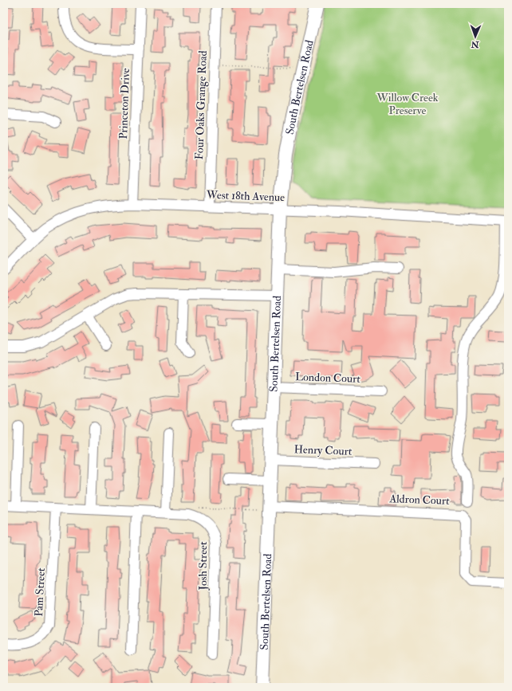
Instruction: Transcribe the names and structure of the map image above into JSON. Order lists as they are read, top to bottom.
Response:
{
  "streets": {
    "main road": ["South Bertelsen Road"],
    "street": [
      "Princeton Drive",
      "Four Oaks Grange Road",
      "West 18th Avenue",
      "London Court",
      "Henry Court",
      "Aldron Court",
      "Josh Street",
      "Pam Street"
    ]
  },
  "crossings": [
    ["South Bertelsen Road", "West 18th Avenue"],
    ["South Bertelsen Road", "London Court"],
    ["South Bertelsen Road", "Henry Court"],
    ["South Bertelsen Road", "Aldron Court"],
    ["Princeton Drive", "West 18th Avenue"],
    ["Four Oaks Grange Road", "West 18th Avenue"],
    ["Josh Street", "Pam Street"]
  ],
  "parks": ["Willow Creek Preserve"],
  "north": "bottom"
}
